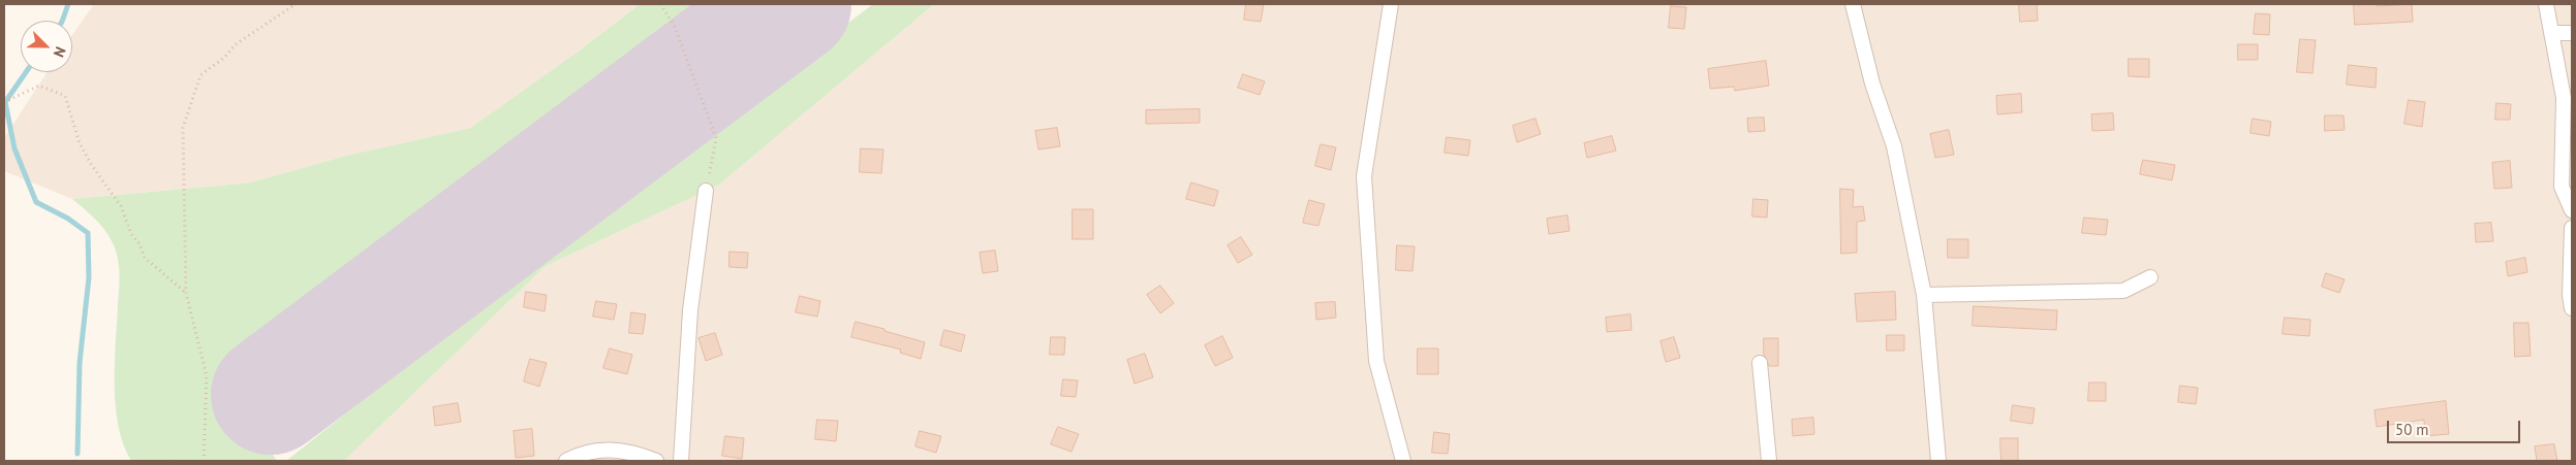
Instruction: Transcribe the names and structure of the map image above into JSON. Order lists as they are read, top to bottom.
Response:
{
  "scale_bar": "50 m",
  "north": "bottom right"
}
